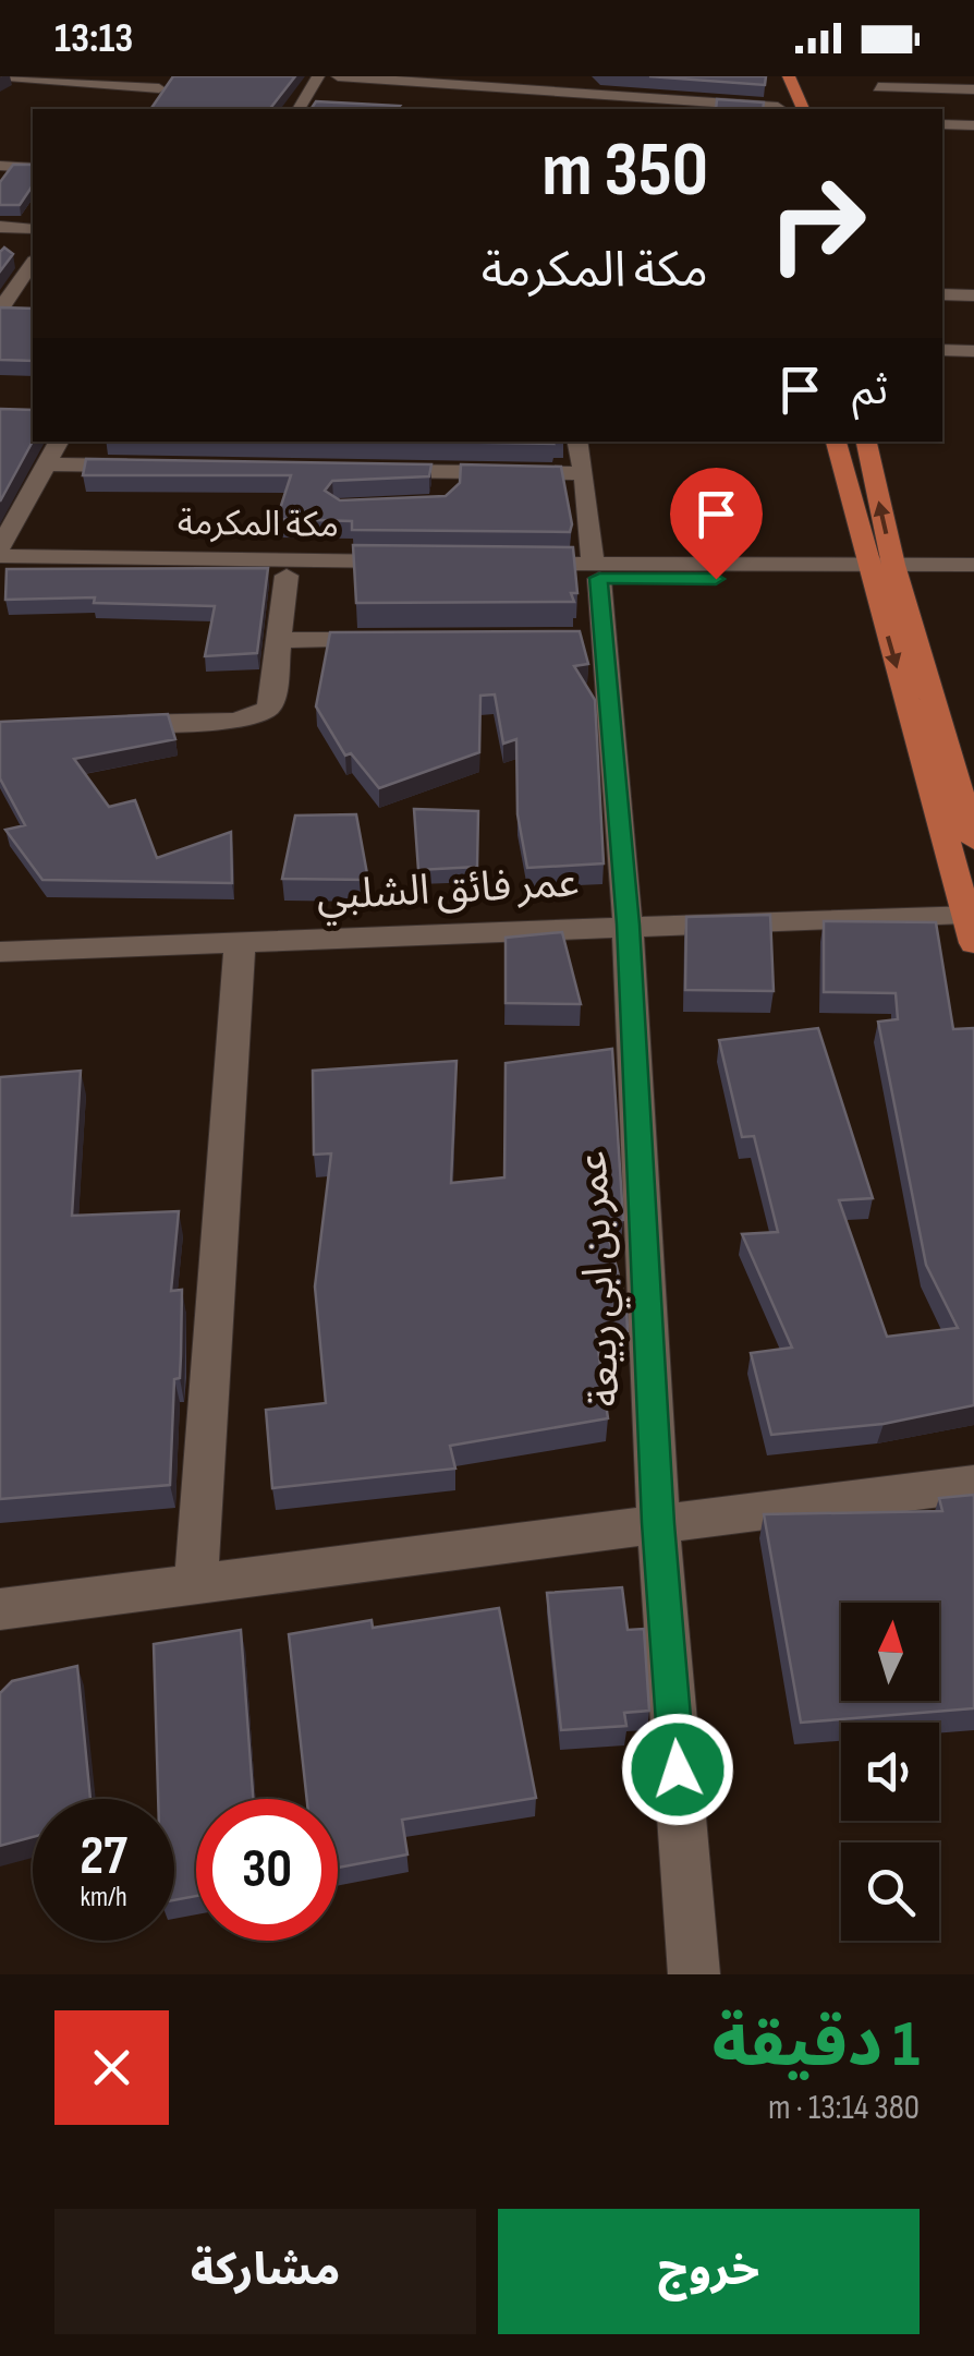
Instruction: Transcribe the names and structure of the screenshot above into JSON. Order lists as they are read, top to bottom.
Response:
{
  "streets": {
    "street": ["مكة المكرمة", "عمر فائق الشلبي", "عمر بن ابي ربيعة"]
  },
  "crossings": [
    ["عمر فائق الشلبي", "عمر بن ابي ربيعة"]
  ],
  "north": "top",
  "page": {
    "status": "13:13",
    "turn": ["350 m", "مكة المكرمة"],
    "then": "ثم",
    "speed": "27 km/h",
    "limit": "30",
    "heading": ["1 دقيقة", "380 m · 13:14"],
    "buttons": ["خروج", "مشاركة"]
  }
}
